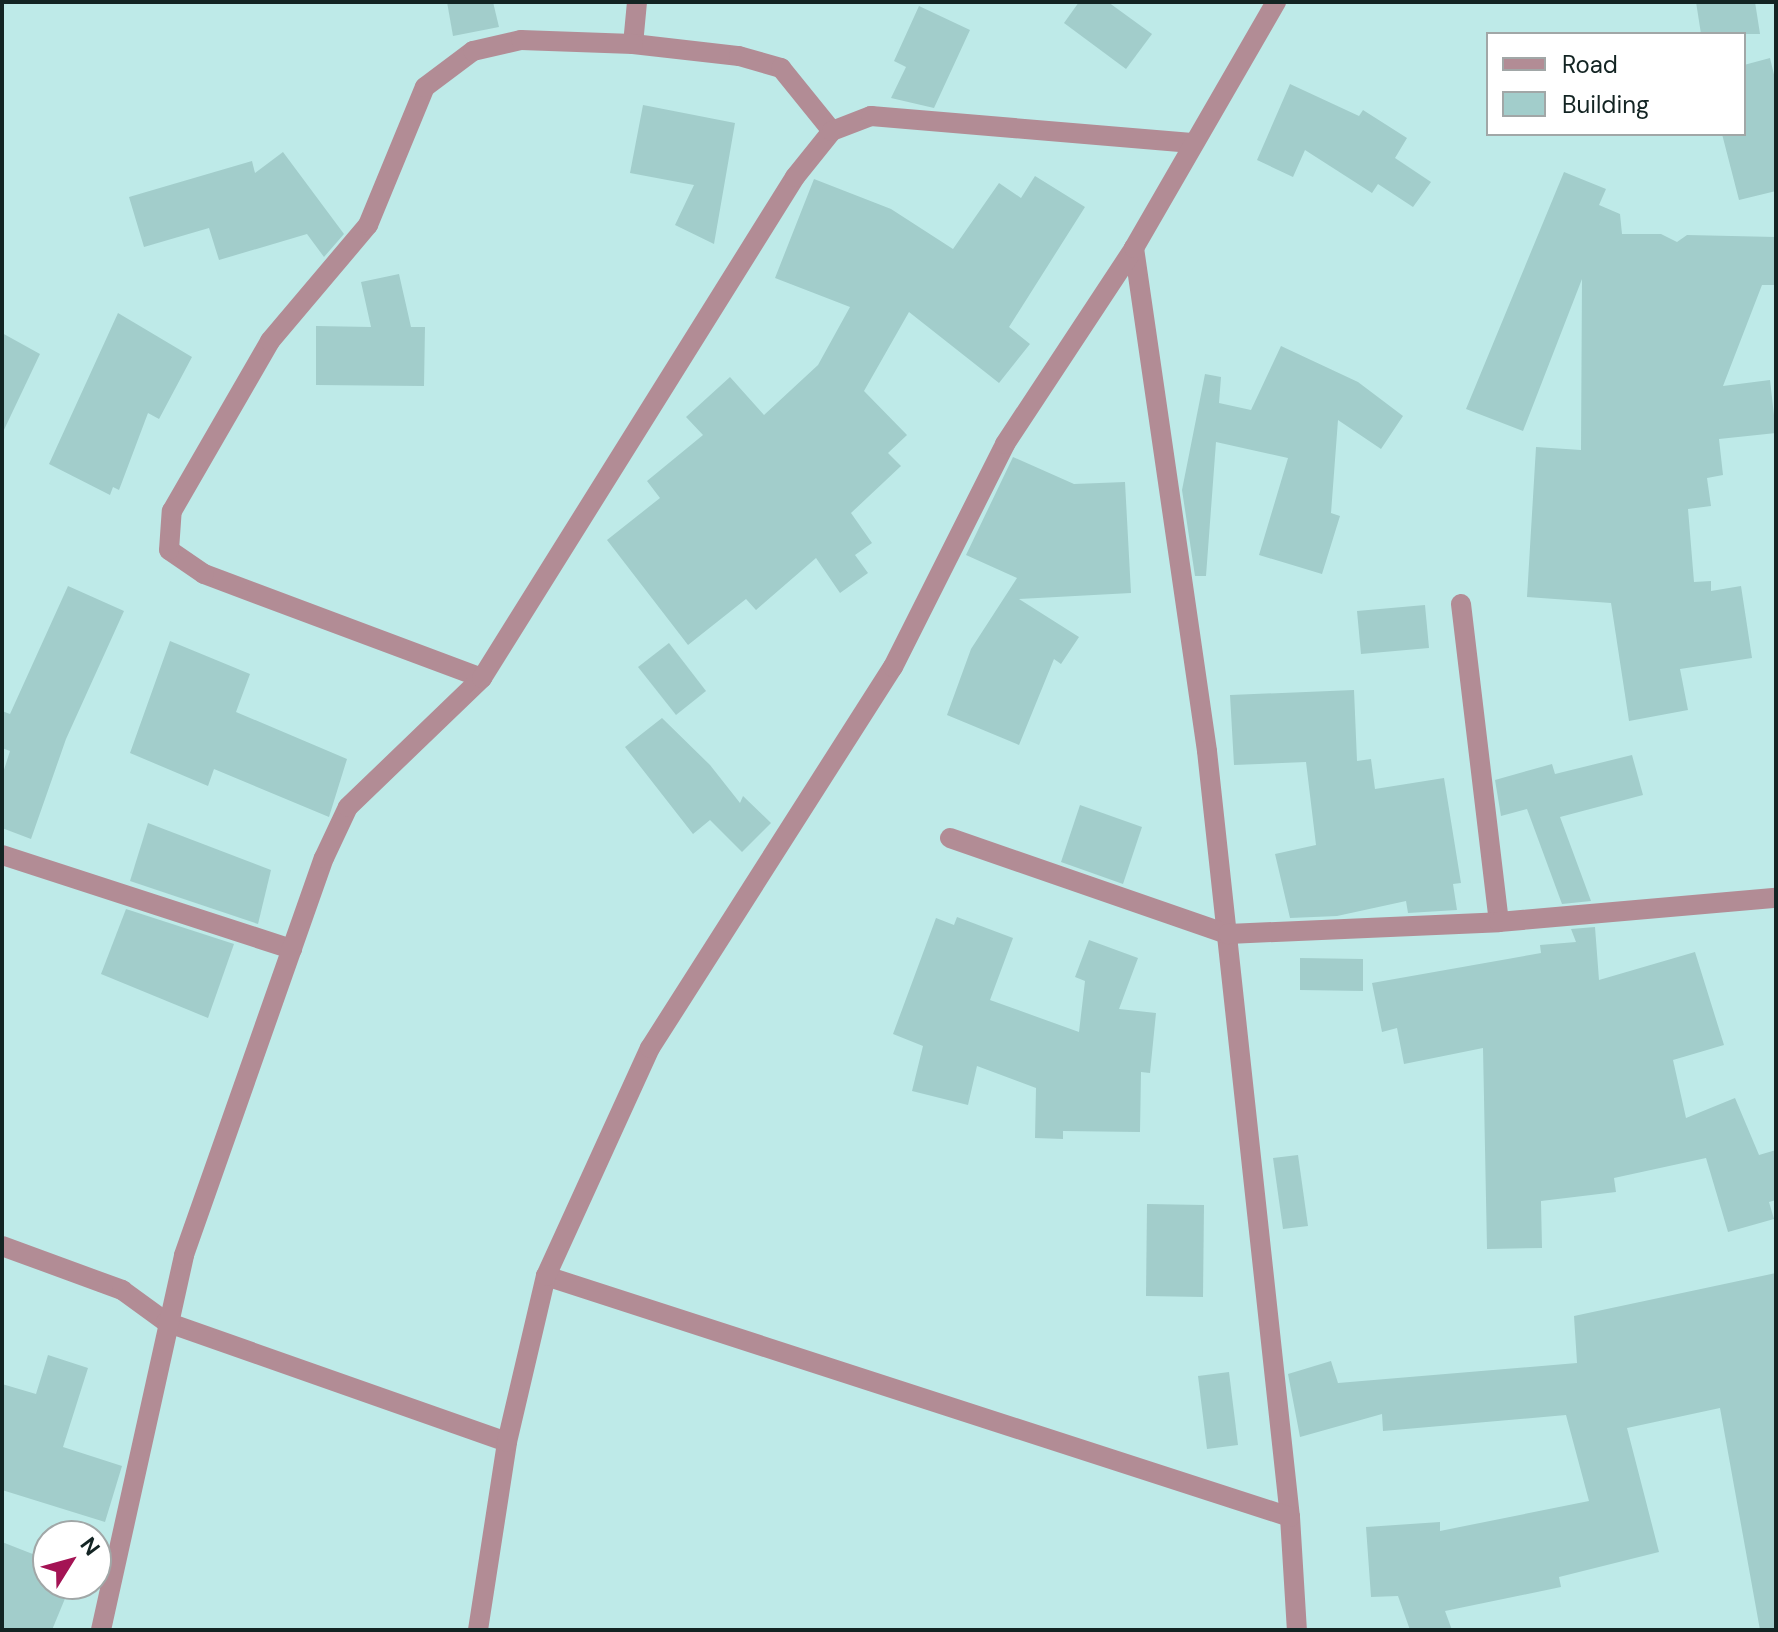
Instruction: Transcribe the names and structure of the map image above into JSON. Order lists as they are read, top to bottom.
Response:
{
  "legend": ["Road", "Building"],
  "north": "top right"
}
